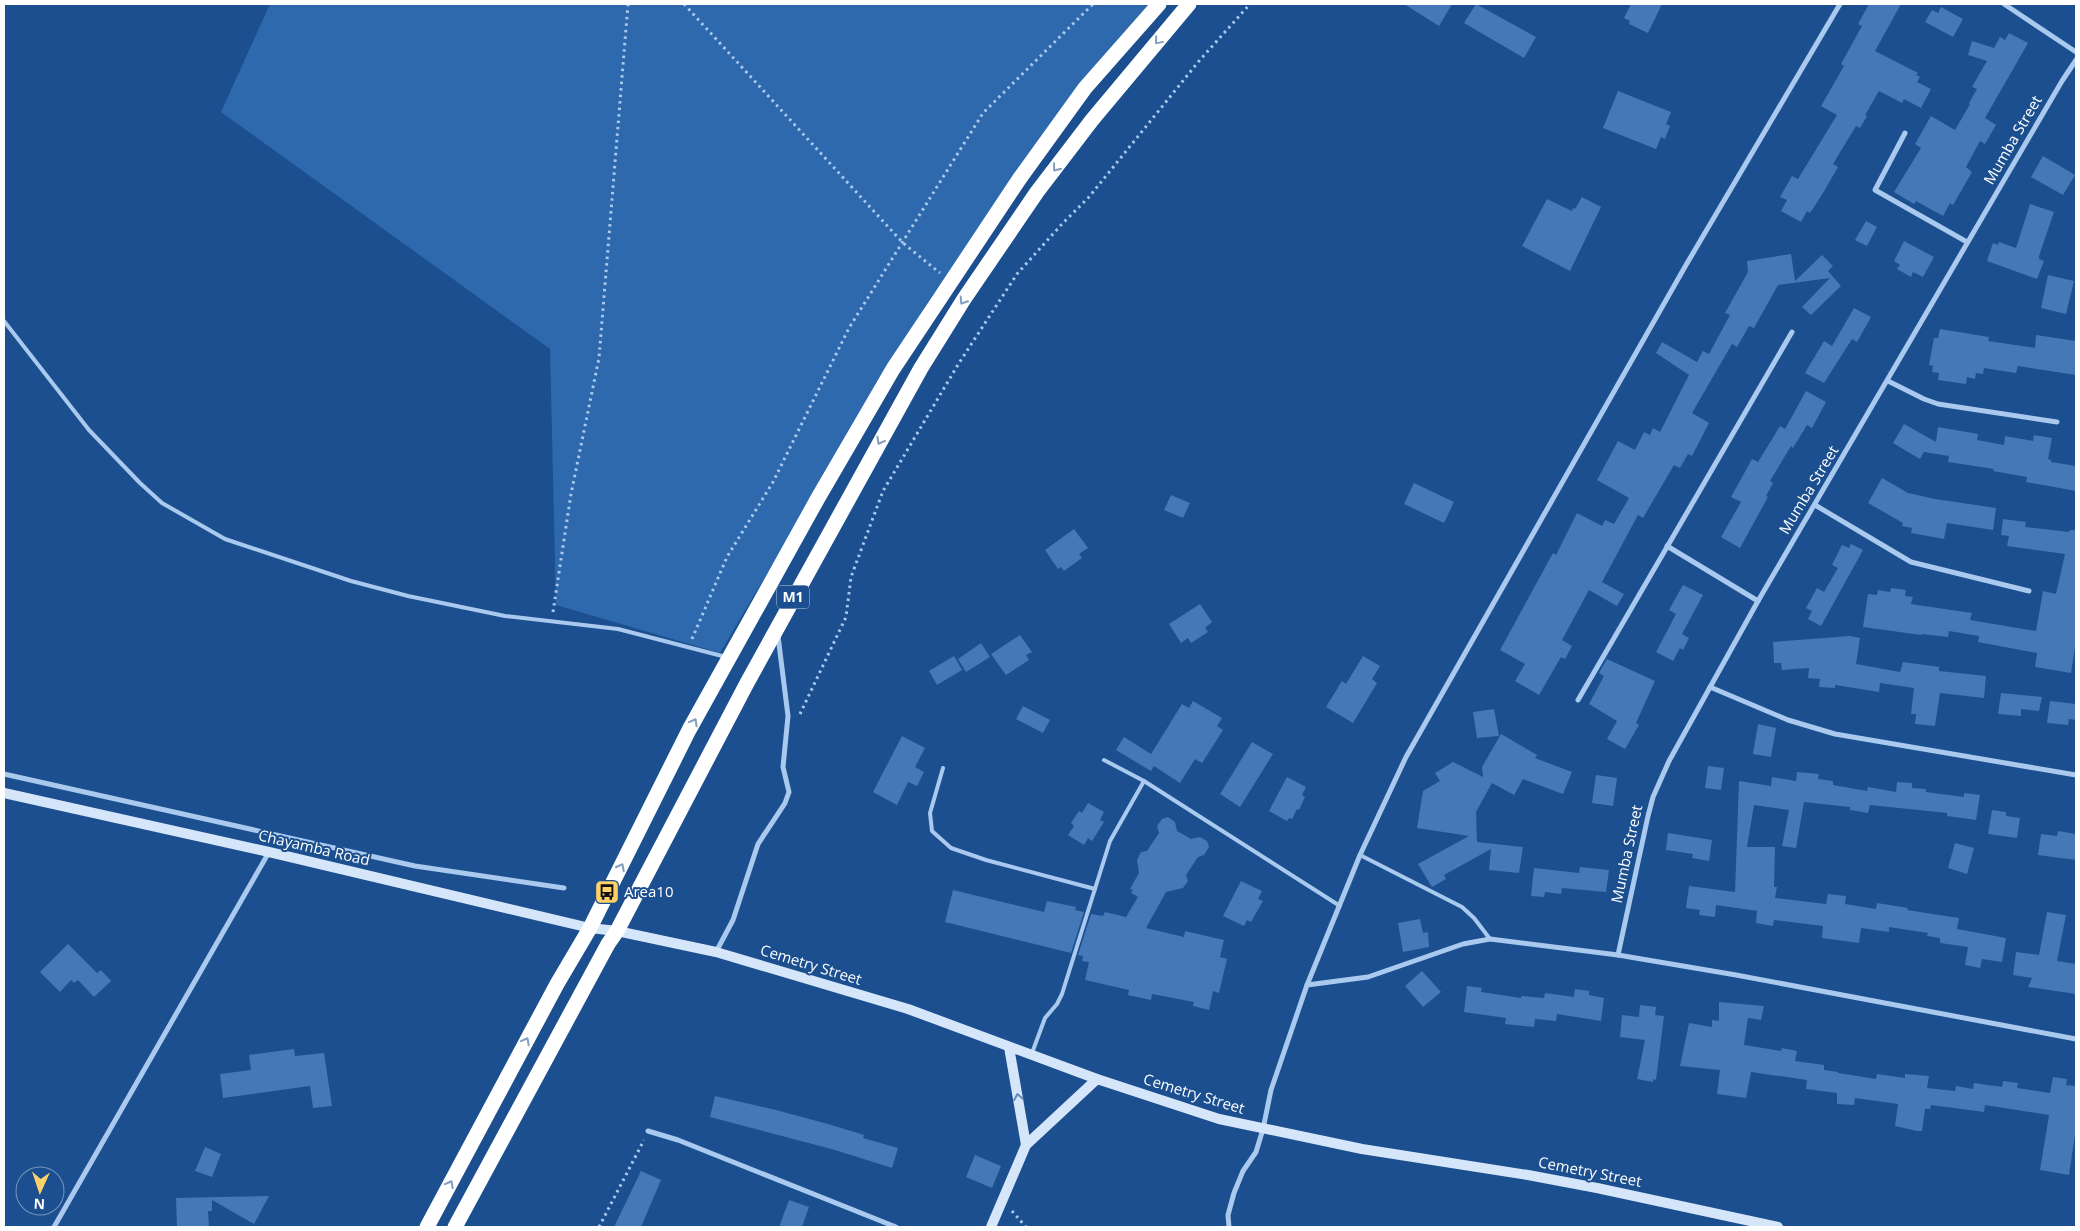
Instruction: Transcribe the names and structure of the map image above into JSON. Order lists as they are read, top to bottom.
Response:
{
  "streets": {
    "highway": ["M1"],
    "street": ["Mumba Street", "Chayamba Road", "Cemetry Street"]
  },
  "crossings": [
    ["M1", "Chayamba Road"],
    ["M1", "Cemetry Street"],
    ["Chayamba Road", "Cemetry Street"]
  ],
  "places": {
    "bus stop": ["Area10"]
  },
  "north": "bottom"
}
